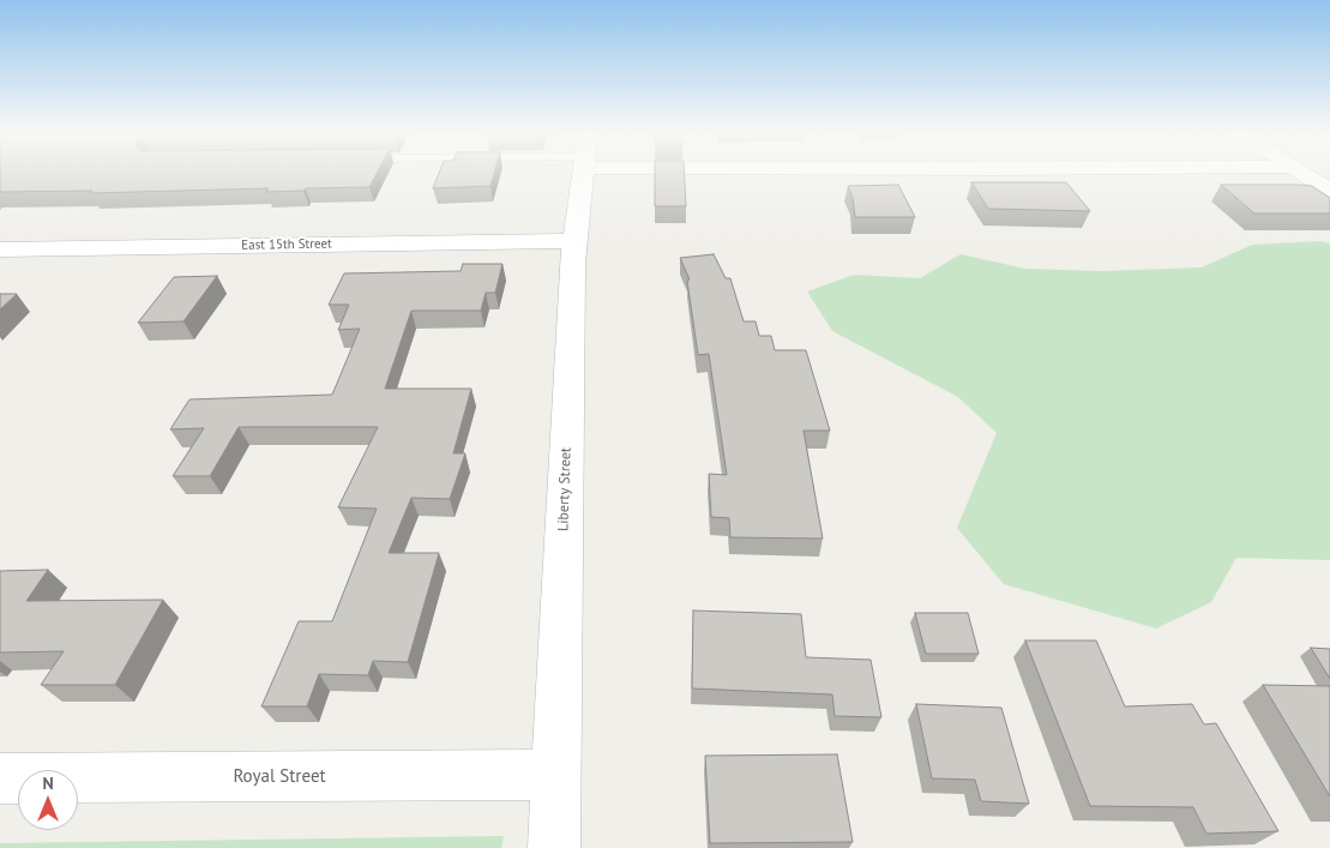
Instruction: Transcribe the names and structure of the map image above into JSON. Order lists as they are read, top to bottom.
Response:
{
  "streets": {
    "street": ["East 15th Street", "Liberty Street", "Royal Street"]
  },
  "crossings": [
    ["East 15th Street", "Liberty Street"],
    ["Liberty Street", "Royal Street"]
  ],
  "north": "top"
}
